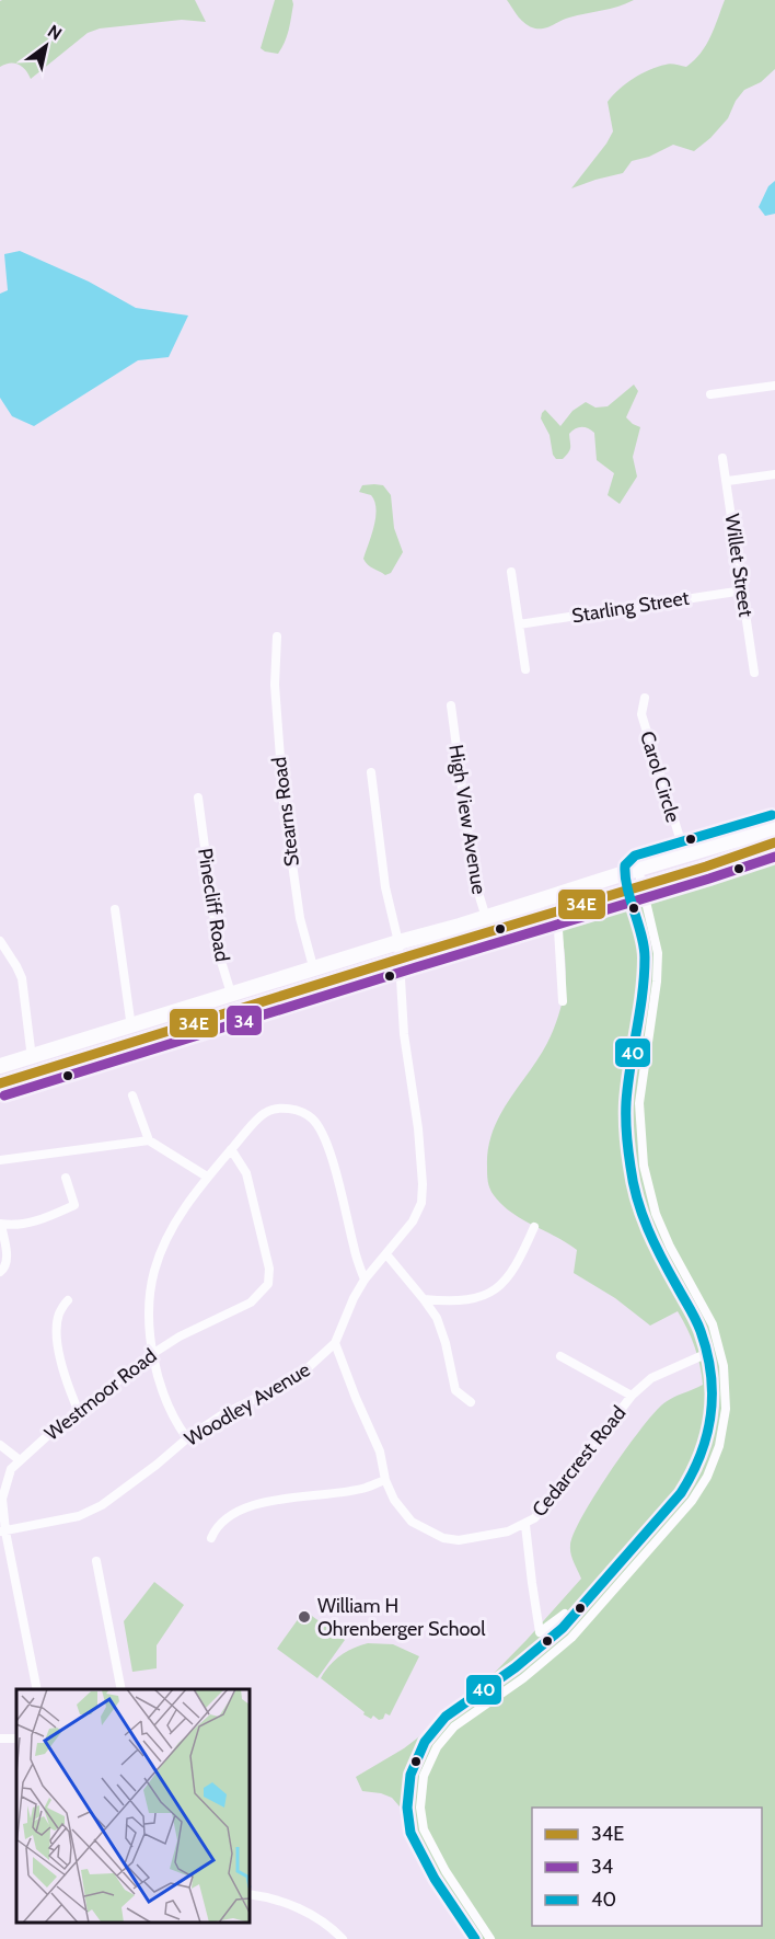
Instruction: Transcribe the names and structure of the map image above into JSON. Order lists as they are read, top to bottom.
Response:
{
  "streets": {
    "street": [
      "Willet Street",
      "Starling Street",
      "Carol Circle",
      "Stearns Road",
      "High View Avenue",
      "Pinecliff Road",
      "Westmoor Road",
      "Woodley Avenue",
      "Cedarcrest Road"
    ]
  },
  "crossings": [
    ["Willet Street", "Starling Street"],
    ["Westmoor Road", "Woodley Avenue"],
    ["Woodley Avenue", "Cedarcrest Road"]
  ],
  "places": ["William H Ohrenberger School"],
  "lines": ["transit line 40", "transit line 34E", "transit line 34"],
  "legend": ["34E", "34", "40"],
  "north": "top right"
}
